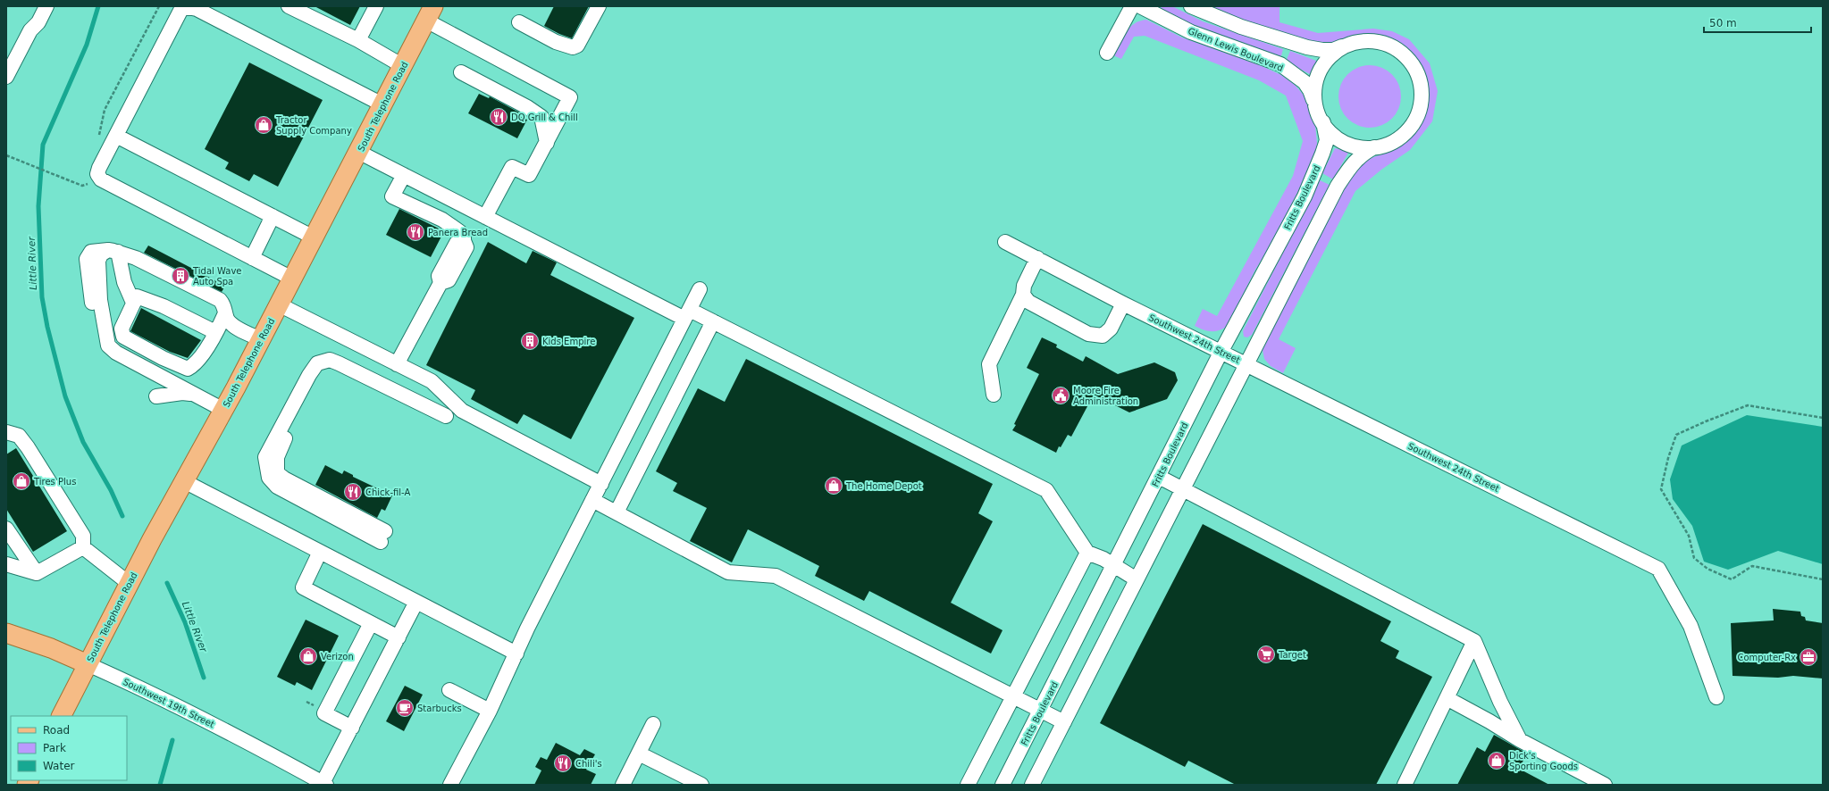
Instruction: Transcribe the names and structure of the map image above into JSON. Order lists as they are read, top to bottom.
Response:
{
  "streets": {
    "main road": ["South Telephone Road", "Southwest 19th Street"],
    "street": ["Glenn Lewis Boulevard", "Fritts Boulevard", "Southwest 24th Street"]
  },
  "crossings": [
    ["Glenn Lewis Boulevard", "Fritts Boulevard"],
    ["South Telephone Road", "Southwest 19th Street"],
    ["Fritts Boulevard", "Southwest 24th Street"]
  ],
  "water": ["Little River"],
  "places": {
    "restaurant": [
      "DQ Grill & Chill",
      "Panera Bread",
      "Chick-fil-A",
      "Chili's"
    ],
    "shop": [
      "Tractor Supply Company",
      "Tires Plus",
      "The Home Depot",
      "Verizon",
      "Dick's Sporting Goods"
    ],
    "building": ["Tidal Wave Auto Spa", "Kids Empire"],
    "public building": ["Moore Fire Administration"],
    "supermarket": ["Target"],
    "office": ["Computer-Rx"],
    "cafe": ["Starbucks"]
  },
  "legend": ["Road", "Park", "Water"],
  "scale_bar": "50 m"
}
